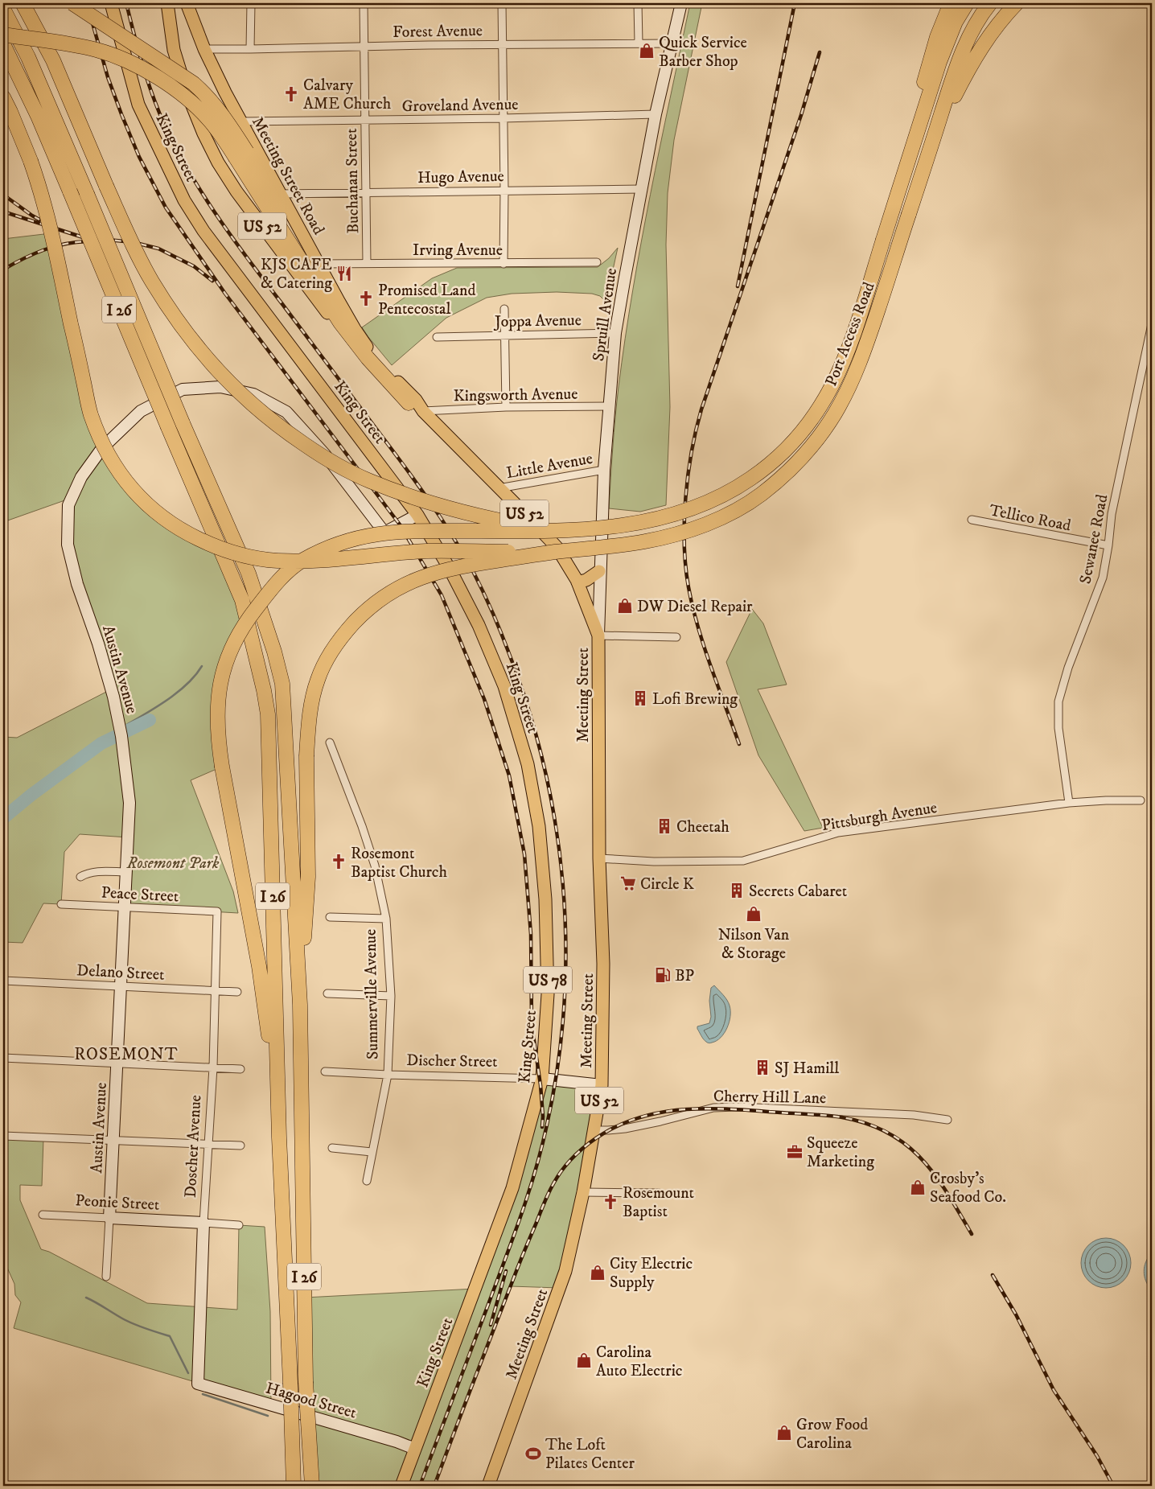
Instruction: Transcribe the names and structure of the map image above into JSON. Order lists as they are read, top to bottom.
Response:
{
  "streets": {
    "highway": ["I 26", "Port Access Road"],
    "main road": [
      "King Street",
      "Meeting Street Road",
      "US 52",
      "Meeting Street",
      "US 78"
    ],
    "street": [
      "Forest Avenue",
      "Groveland Avenue",
      "Hugo Avenue",
      "Buchanan Street",
      "Irving Avenue",
      "Spruill Avenue",
      "Joppa Avenue",
      "Kingsworth Avenue",
      "Little Avenue",
      "Tellico Road",
      "Sewanee Road",
      "Austin Avenue",
      "Pittsburgh Avenue",
      "Peace Street",
      "Delano Street",
      "Summerville Avenue",
      "Discher Street",
      "Cherry Hill Lane",
      "Doscher Avenue",
      "Peonie Street",
      "Hagood Street"
    ]
  },
  "crossings": [
    ["Forest Avenue", "Meeting Street Road"],
    ["Forest Avenue", "Buchanan Street"],
    ["Forest Avenue", "Spruill Avenue"],
    ["Groveland Avenue", "Meeting Street Road"],
    ["Groveland Avenue", "Buchanan Street"],
    ["Groveland Avenue", "Spruill Avenue"],
    ["King Street", "Austin Avenue"],
    ["King Street", "Discher Street"],
    ["King Street", "Hagood Street"],
    ["Meeting Street Road", "Hugo Avenue"],
    ["Meeting Street Road", "Irving Avenue"],
    ["Meeting Street Road", "Spruill Avenue"],
    ["Meeting Street Road", "Kingsworth Avenue"],
    ["Meeting Street Road", "Little Avenue"],
    ["Meeting Street Road", "Meeting Street"],
    ["Hugo Avenue", "Buchanan Street"],
    ["Hugo Avenue", "Spruill Avenue"],
    ["Buchanan Street", "Irving Avenue"],
    ["Spruill Avenue", "Joppa Avenue"],
    ["Spruill Avenue", "Kingsworth Avenue"],
    ["Spruill Avenue", "Little Avenue"],
    ["Spruill Avenue", "Meeting Street"],
    ["Tellico Road", "Sewanee Road"],
    ["Sewanee Road", "Pittsburgh Avenue"],
    ["Austin Avenue", "Peace Street"],
    ["Austin Avenue", "Delano Street"],
    ["Austin Avenue", "Peonie Street"],
    ["Meeting Street", "Pittsburgh Avenue"],
    ["Meeting Street", "Discher Street"],
    ["Meeting Street", "Cherry Hill Lane"],
    ["Peace Street", "Doscher Avenue"],
    ["Delano Street", "Doscher Avenue"],
    ["Summerville Avenue", "Discher Street"],
    ["Doscher Avenue", "Peonie Street"],
    ["Doscher Avenue", "Hagood Street"]
  ],
  "districts": ["ROSEMONT"],
  "parks": ["Rosemont Park"],
  "places": {
    "shop": [
      "Quick Service Barber Shop",
      "DW Diesel Repair",
      "Nilson Van & Storage",
      "Crosby's Seafood Co.",
      "City Electric Supply",
      "Carolina Auto Electric",
      "Grow Food Carolina"
    ],
    "church": [
      "Calvary AME Church",
      "Promised Land Pentecostal",
      "Rosemont Baptist Church",
      "Rosemount Baptist"
    ],
    "restaurant": ["KJS CAFE & Catering"],
    "building": [
      "Lofi Brewing",
      "Cheetah",
      "Secrets Cabaret",
      "SJ Hamill"
    ],
    "supermarket": ["Circle K"],
    "fuel station": ["BP"],
    "office": ["Squeeze Marketing"],
    "sports": ["The Loft Pilates Center"]
  }
}
